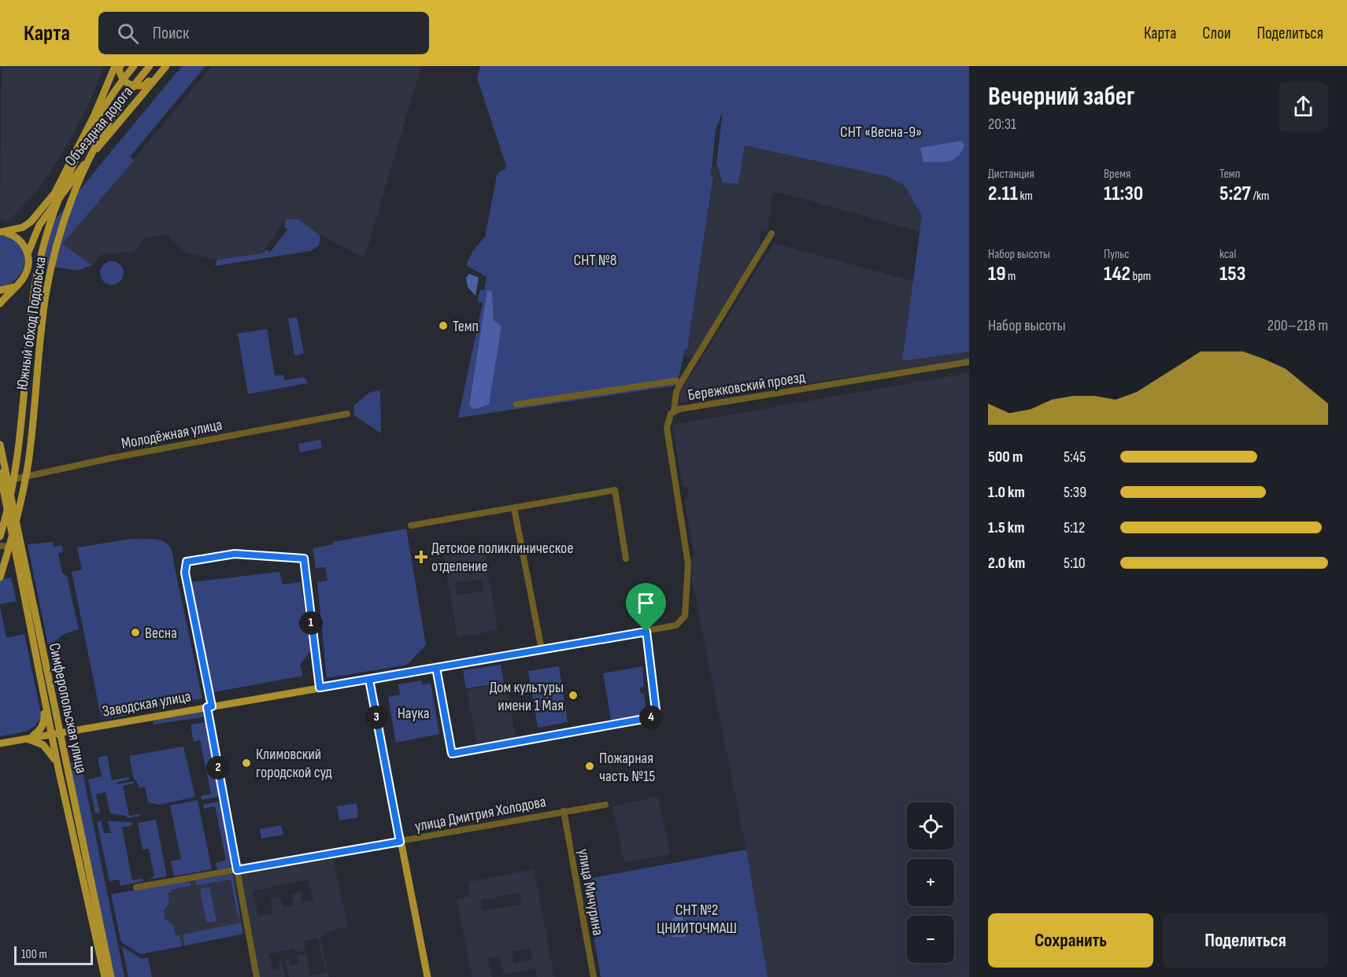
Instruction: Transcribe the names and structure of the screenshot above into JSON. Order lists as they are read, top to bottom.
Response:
{
  "streets": {
    "main road": [
      "Объездная дорога",
      "Южный обход Подольска",
      "Заводская улица",
      "Симферопольская улица"
    ],
    "street": [
      "Бережковский проезд",
      "Молодёжная улица",
      "улица Дмитрия Холодова",
      "улица Мичурина"
    ]
  },
  "crossings": [
    ["Бережковский проезд", "Заводская улица"],
    ["Молодёжная улица", "Симферопольская улица"],
    ["Заводская улица", "Симферопольская улица"],
    ["улица Дмитрия Холодова", "улица Мичурина"]
  ],
  "parks": [
    "СНТ «Весна-9»",
    "СНТ №8",
    "Наука",
    "СНТ №2 ЦНИИТОЧМАШ"
  ],
  "places": {
    "other": [
      "Темп",
      "Весна",
      "Дом культуры имени 1 Мая",
      "Климовский городской суд",
      "Пожарная часть №15"
    ],
    "health": ["Детское поликлиническое отделение"]
  },
  "scale_bar": "100 m",
  "page": {
    "header": "Карта",
    "search": "Поиск",
    "nav": ["Карта", "Слои", "Поделиться"],
    "heading": ["Вечерний забег", "20:31"],
    "stats": [
      ["Дистанция", "2.11 km"],
      ["Время", "11:30"],
      ["Темп", "5:27 /km"],
      ["Набор высоты", "19 m"],
      ["Пульс", "142 bpm"],
      ["kcal", "153"]
    ],
    "chart": ["Набор высоты", "200–218 m"],
    "list": [
      {
        "name": "500 m",
        "note": "5:45"
      },
      {
        "name": "1.0 km",
        "note": "5:39"
      },
      {
        "name": "1.5 km",
        "note": "5:12"
      },
      {
        "name": "2.0 km",
        "note": "5:10"
      }
    ],
    "pins": [
      "1",
      "3",
      "4",
      "2"
    ],
    "map_buttons": ["+", "−"],
    "buttons": ["Сохранить", "Поделиться"],
    "scale": "100 m"
  }
}
